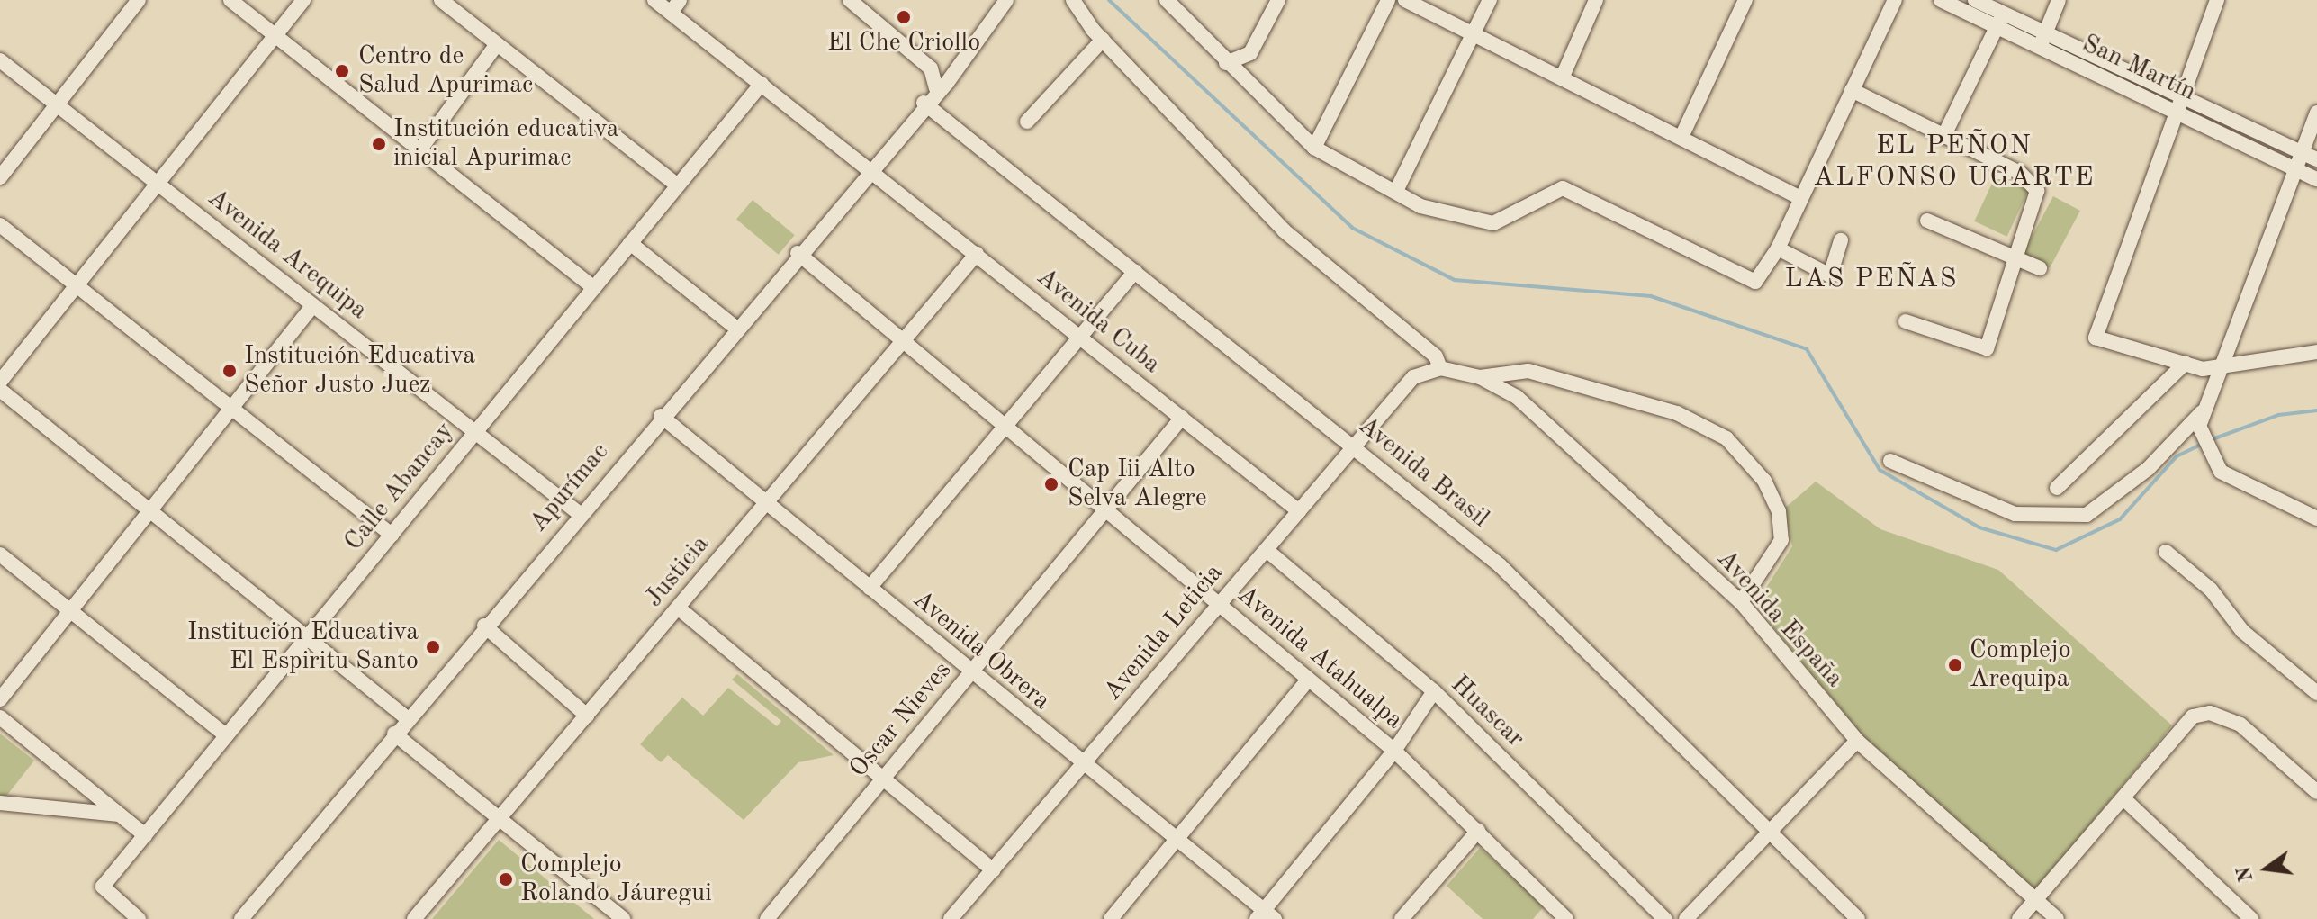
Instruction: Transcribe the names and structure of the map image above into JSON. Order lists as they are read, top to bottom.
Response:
{
  "streets": {
    "street": [
      "San Martín",
      "Avenida Arequipa",
      "Avenida Cuba",
      "Avenida Brasil",
      "Calle Abancay",
      "Apurímac",
      "Justicia",
      "Avenida España",
      "Avenida Leticia",
      "Avenida Obrera",
      "Avenida Atahualpa",
      "Huascar",
      "Oscar Nieves"
    ]
  },
  "crossings": [
    ["Avenida Arequipa", "Calle Abancay"],
    ["Avenida Arequipa", "Apurímac"],
    ["Avenida Cuba", "Calle Abancay"],
    ["Avenida Cuba", "Apurímac"],
    ["Avenida Cuba", "Justicia"],
    ["Avenida Cuba", "Avenida Leticia"],
    ["Avenida Cuba", "Oscar Nieves"],
    ["Avenida Brasil", "Apurímac"],
    ["Avenida Brasil", "Avenida Leticia"],
    ["Apurímac", "Avenida Obrera"],
    ["Apurímac", "Avenida Atahualpa"],
    ["Justicia", "Avenida Obrera"],
    ["Justicia", "Avenida Atahualpa"],
    ["Avenida España", "Avenida Leticia"],
    ["Avenida Leticia", "Avenida Obrera"],
    ["Avenida Leticia", "Avenida Atahualpa"],
    ["Avenida Leticia", "Huascar"],
    ["Avenida Obrera", "Oscar Nieves"],
    ["Avenida Atahualpa", "Oscar Nieves"]
  ],
  "districts": ["EL PEÑON ALFONSO UGARTE", "LAS PEÑAS"],
  "places": [
    "El Che Criollo",
    "Centro de Salud Apurimac",
    "Institución educativa inicial Apurimac",
    "Institución Educativa Señor Justo Juez",
    "Cap Iii Alto Selva Alegre",
    "Institución Educativa El Espiritu Santo",
    "Complejo Arequipa",
    "Complejo Rolando Jáuregui"
  ],
  "north": "left"
}
